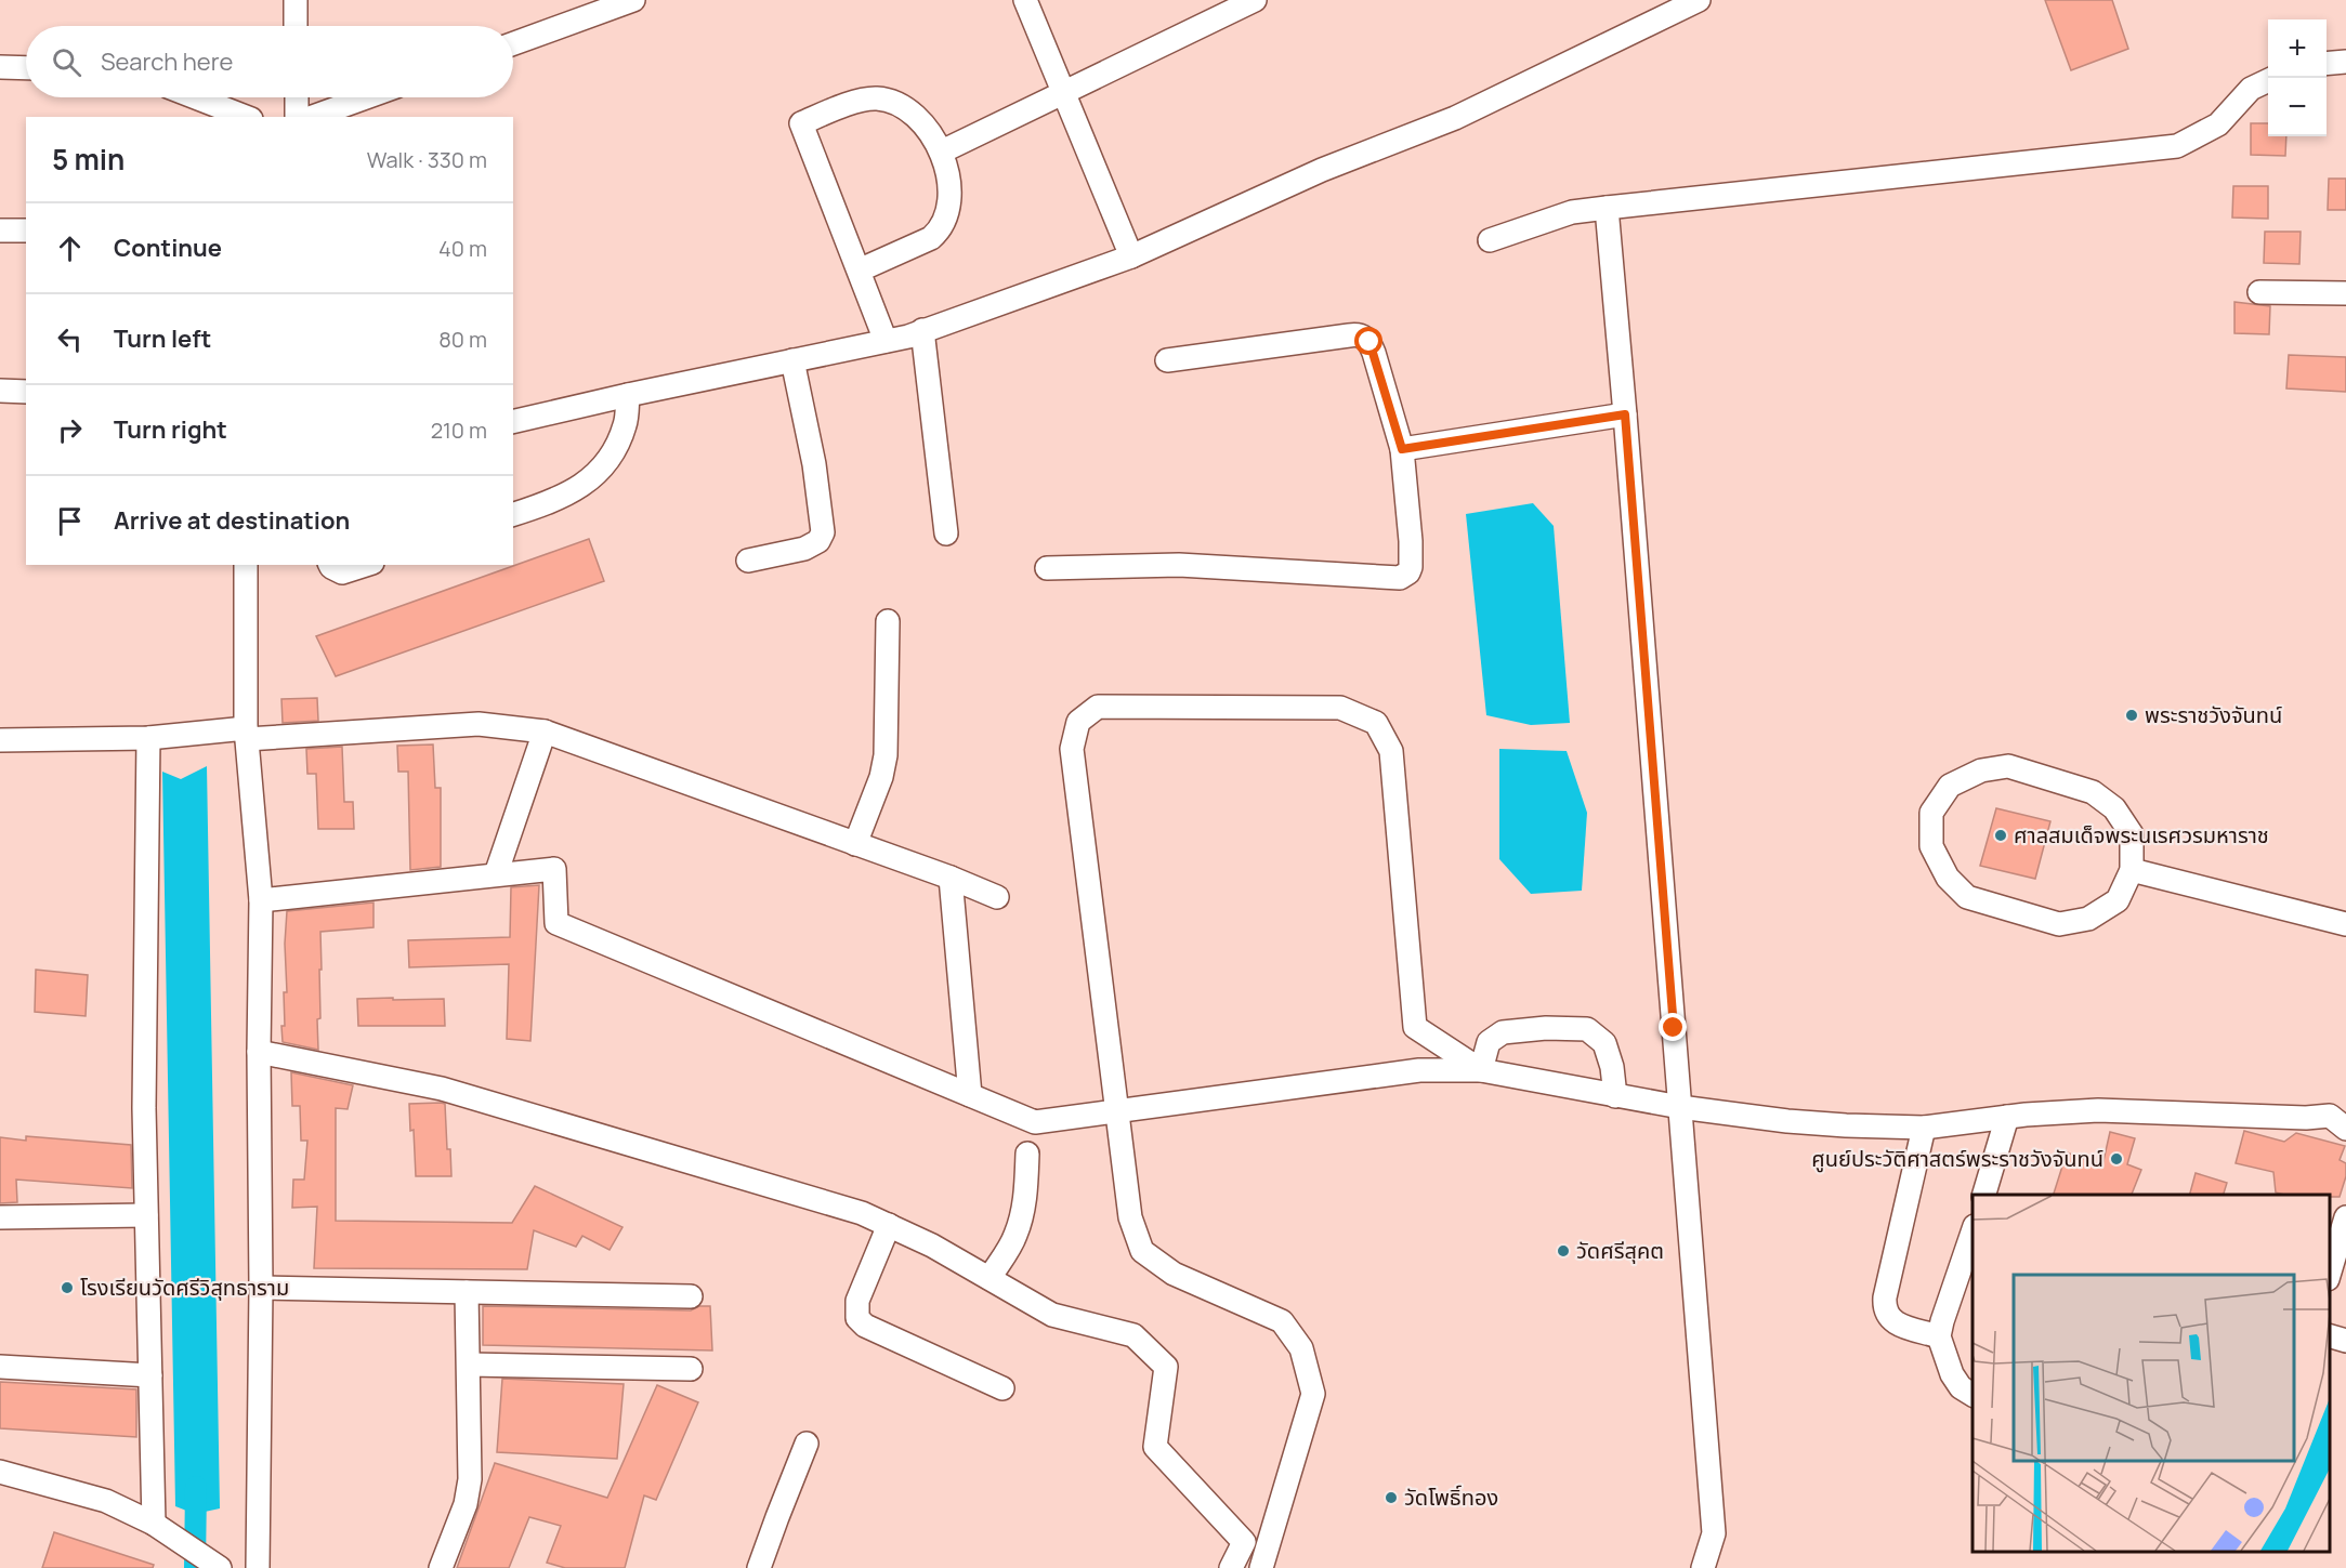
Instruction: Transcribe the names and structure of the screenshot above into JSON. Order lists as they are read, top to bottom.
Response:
{
  "places": [
    "พระราชวังจันทน์",
    "ศาลสมเด็จพระนเรศวรมหาราช",
    "ศูนย์ประวัติศาสตร์พระราชวังจันทน์",
    "วัดศรีสุคต",
    "โรงเรียนวัดศรีวิสุทธาราม",
    "วัดโพธิ์ทอง"
  ],
  "page": {
    "map_buttons": ["+", "−"],
    "search": "Search here",
    "heading": ["5 min", "Walk · 330 m"],
    "list": [
      ["Continue", "40 m"],
      ["Turn left", "80 m"],
      ["Turn right", "210 m"],
      "Arrive at destination"
    ]
  }
}
